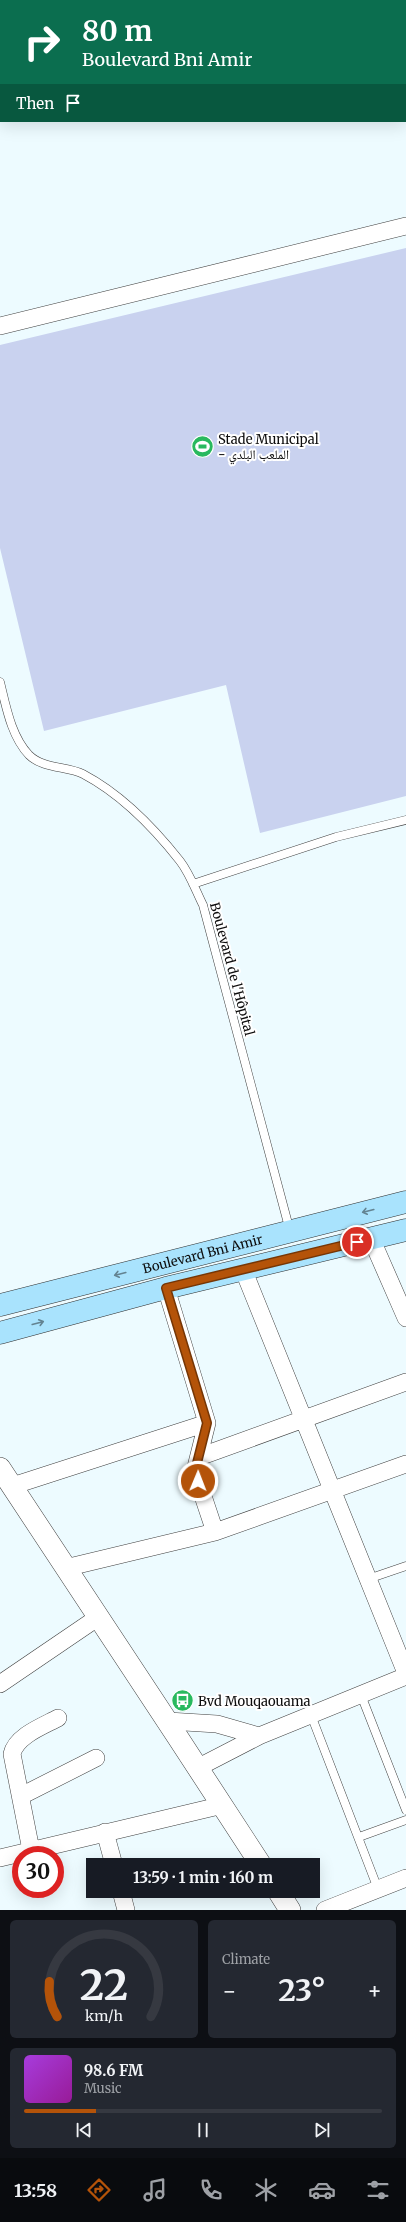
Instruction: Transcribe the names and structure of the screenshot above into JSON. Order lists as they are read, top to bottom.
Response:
{
  "streets": {
    "main road": ["Boulevard Bni Amir"],
    "lane": ["Boulevard de l'Hôpital"]
  },
  "crossings": [
    ["Boulevard de l'Hôpital", "Boulevard Bni Amir"]
  ],
  "places": {
    "sports": ["Stade Municipal - الملعب البلدي"],
    "bus stop": ["Bvd Mouqaouama"]
  },
  "page": {
    "turn": ["80 m", "Boulevard Bni Amir"],
    "then": "Then",
    "limit": "30",
    "trip": "13:59 · 1 min · 160 m",
    "tile": "Climate",
    "heat": ["−", "23°", "+"],
    "song": ["98.6 FM", "Music"],
    "tabs": "13:58",
    "gauge": ["22", "km/h"]
  }
}
